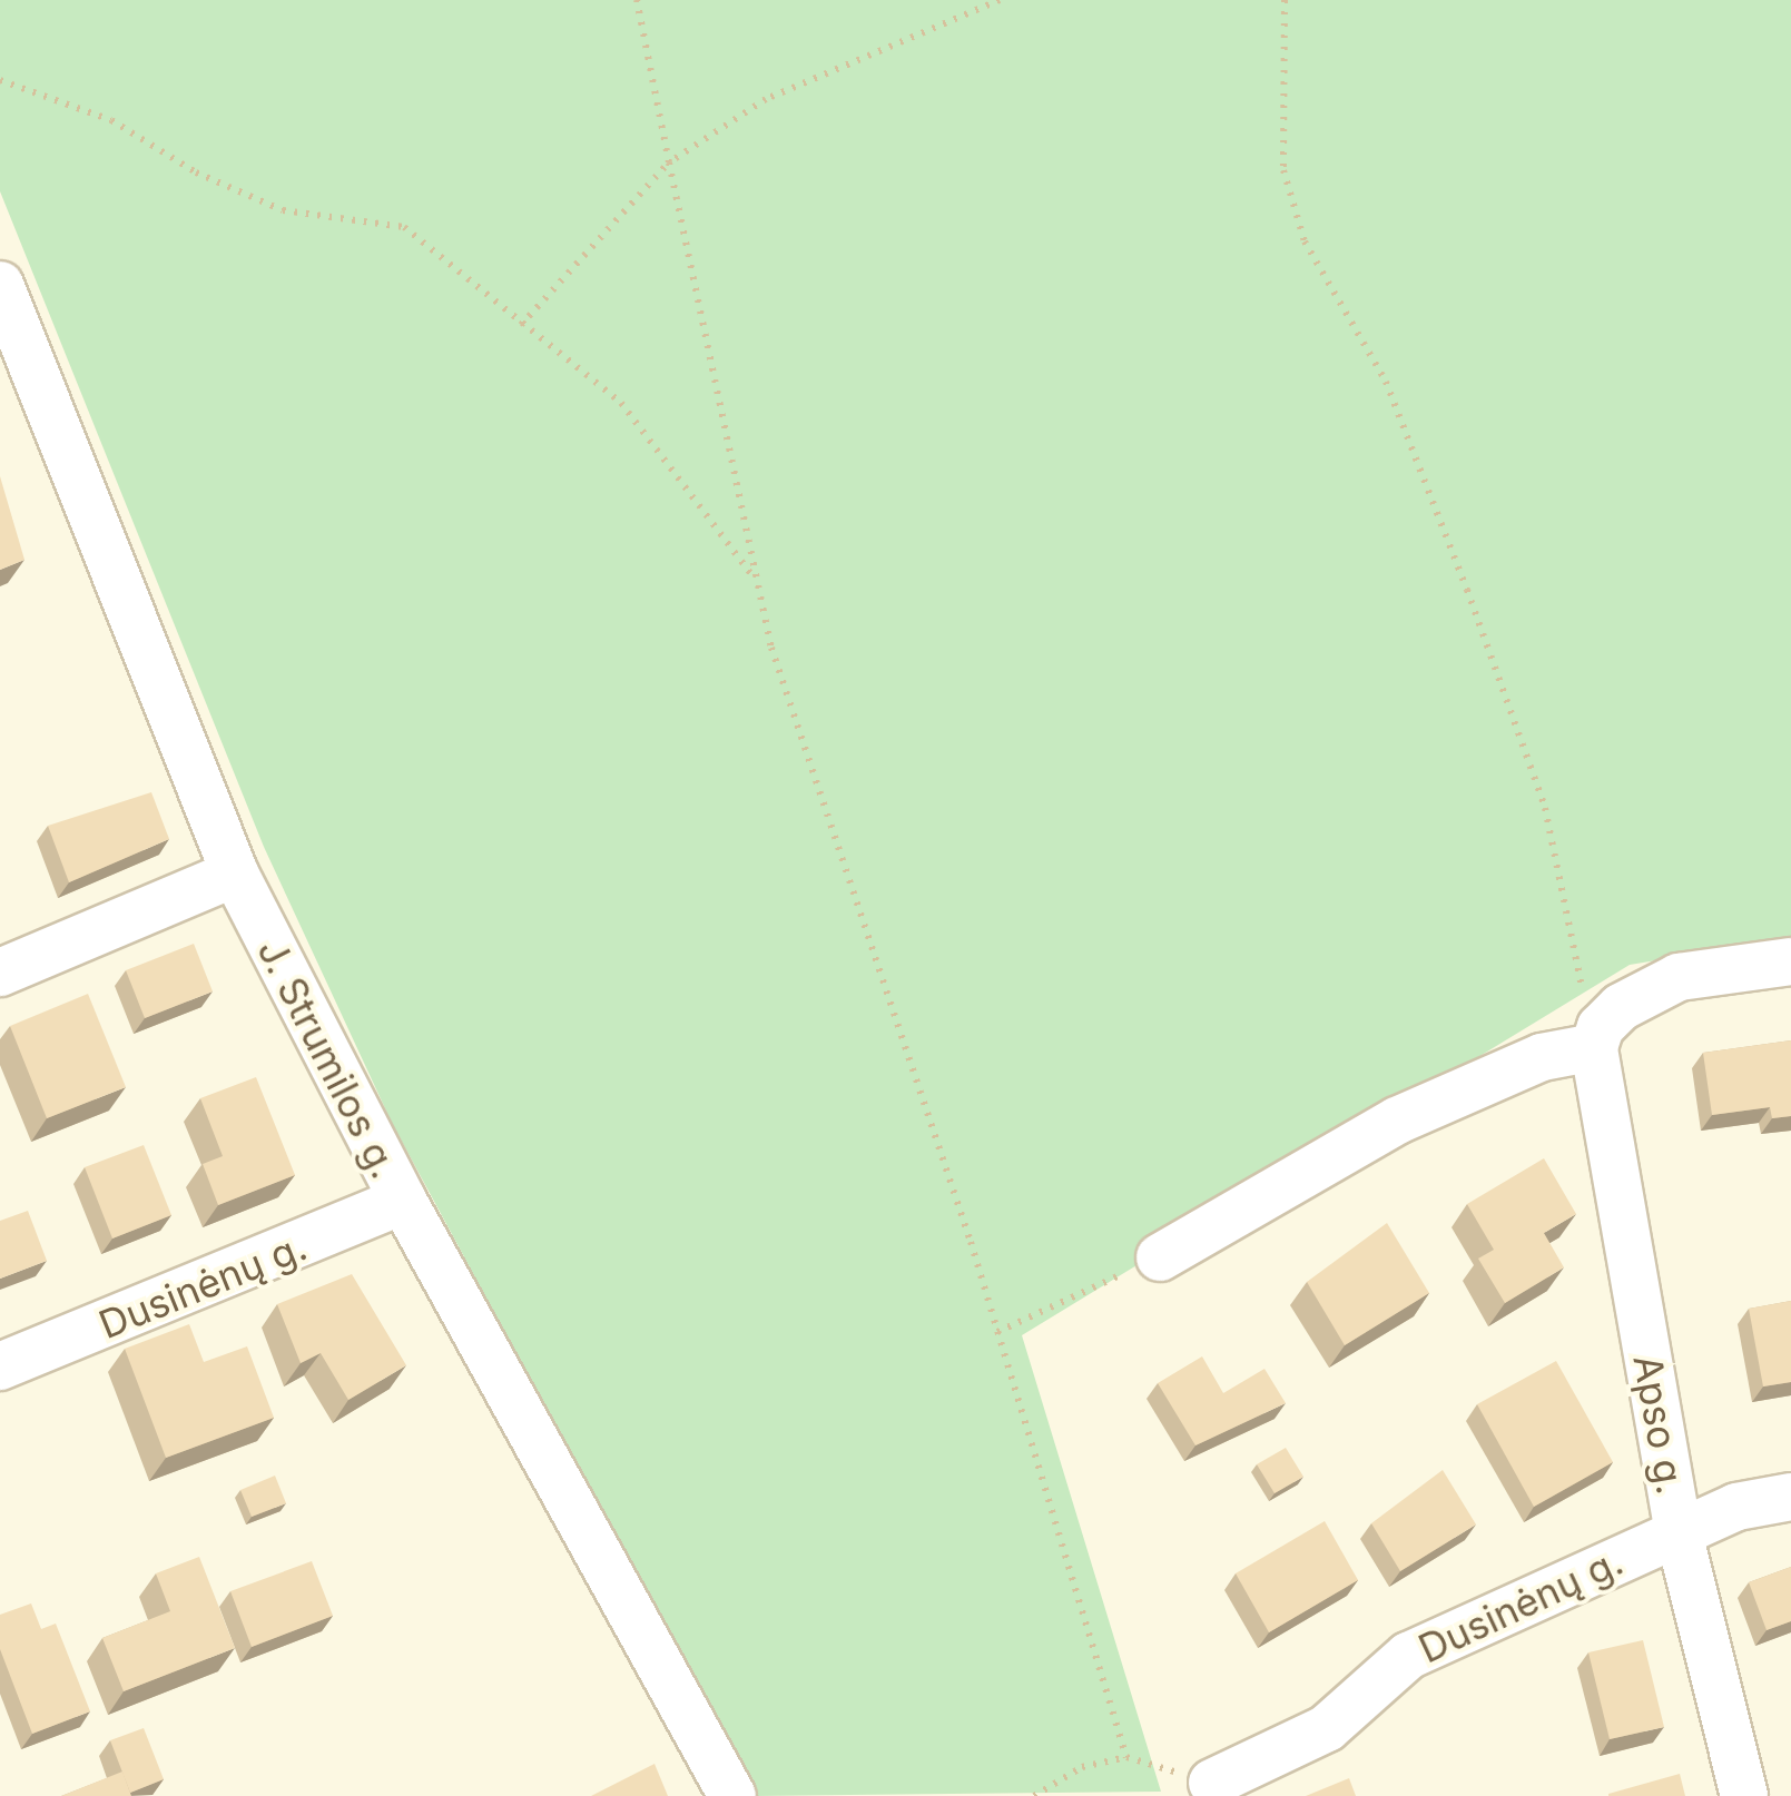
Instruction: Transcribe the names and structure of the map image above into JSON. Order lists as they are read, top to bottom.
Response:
{
  "streets": {
    "street": ["J. Strumilos g.", "Dusinėnų g.", "Apso g."]
  },
  "crossings": [
    ["J. Strumilos g.", "Dusinėnų g."],
    ["Dusinėnų g.", "Apso g."]
  ]
}
